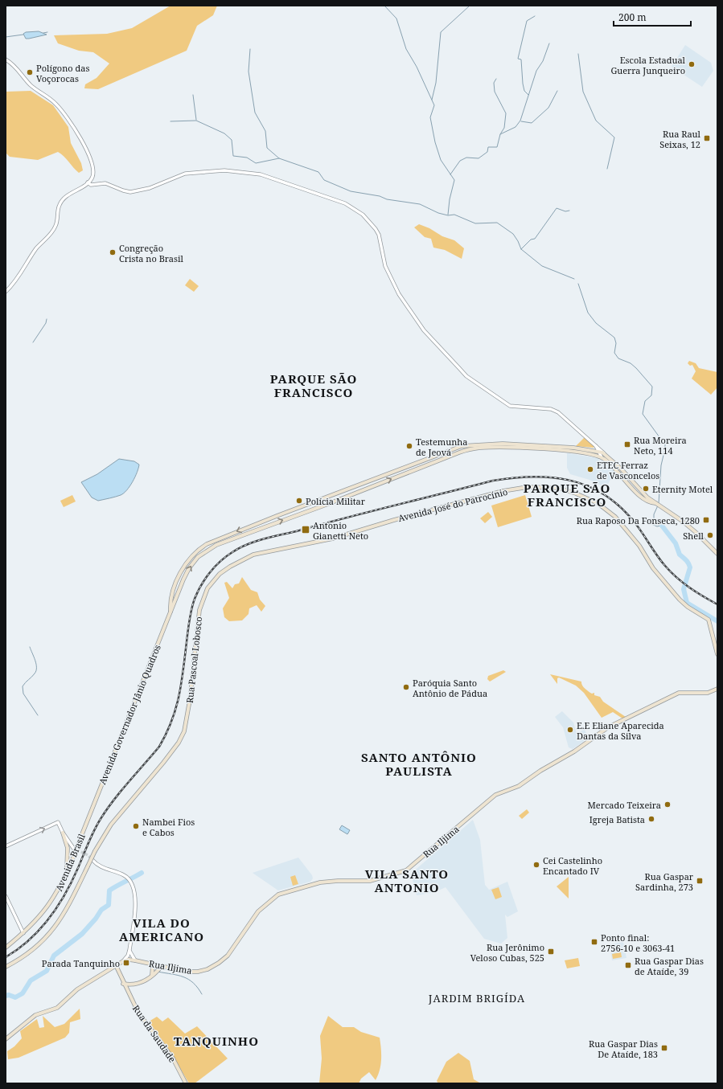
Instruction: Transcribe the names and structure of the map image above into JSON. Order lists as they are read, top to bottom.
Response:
{
  "streets": {
    "main road": [
      "Avenida José do Patrocínio",
      "Rua Pascoal Lobosco",
      "Avenida Governador Jânio Quadros",
      "Rua Iljima",
      "Avenida Brasil",
      "Rua da Saudade"
    ]
  },
  "crossings": [
    ["Avenida José do Patrocínio", "Rua Pascoal Lobosco"],
    ["Avenida Governador Jânio Quadros", "Avenida Brasil"],
    ["Rua Iljima", "Rua da Saudade"]
  ],
  "districts": [
    "PARQUE SÃO FRANCISCO",
    "PARQUE SÃO FRANCISCO",
    "SANTO ANTÔNIO PAULISTA",
    "VILA SANTO ANTONIO",
    "VILA DO AMERICANO",
    "JARDIM BRIGÍDA",
    "TANQUINHO"
  ],
  "places": {
    "other": [
      "Escola Estadual Guerra Junqueiro",
      "Polígono das Voçorocas",
      "Congreção Crista no Brasil",
      "Testemunha de Jeová",
      "ETEC Ferraz de Vasconcelos",
      "Eternity Motel",
      "Polícia Militar",
      "Shell",
      "Paróquia Santo Antônio de Pádua",
      "E.E Eliane Aparecida Dantas da Silva",
      "Mercado Teixeira",
      "Igreja Batista",
      "Nambei Fios e Cabos",
      "Cei Castelinho Encantado IV"
    ],
    "transit": [
      "Rua Raul Seixas, 12",
      "Rua Moreira Neto, 114",
      "Rua Raposo Da Fonseca, 1280",
      "Antonio Gianetti Neto",
      "Rua Gaspar Sardinha, 273",
      "Ponto final: 2756-10 e 3063-41",
      "Rua Jerônimo Veloso Cubas, 525",
      "Parada Tanquinho",
      "Rua Gaspar Dias de Ataíde, 39",
      "Rua Gaspar Dias De Ataíde, 183"
    ]
  },
  "scale_bar": "200 m"
}
